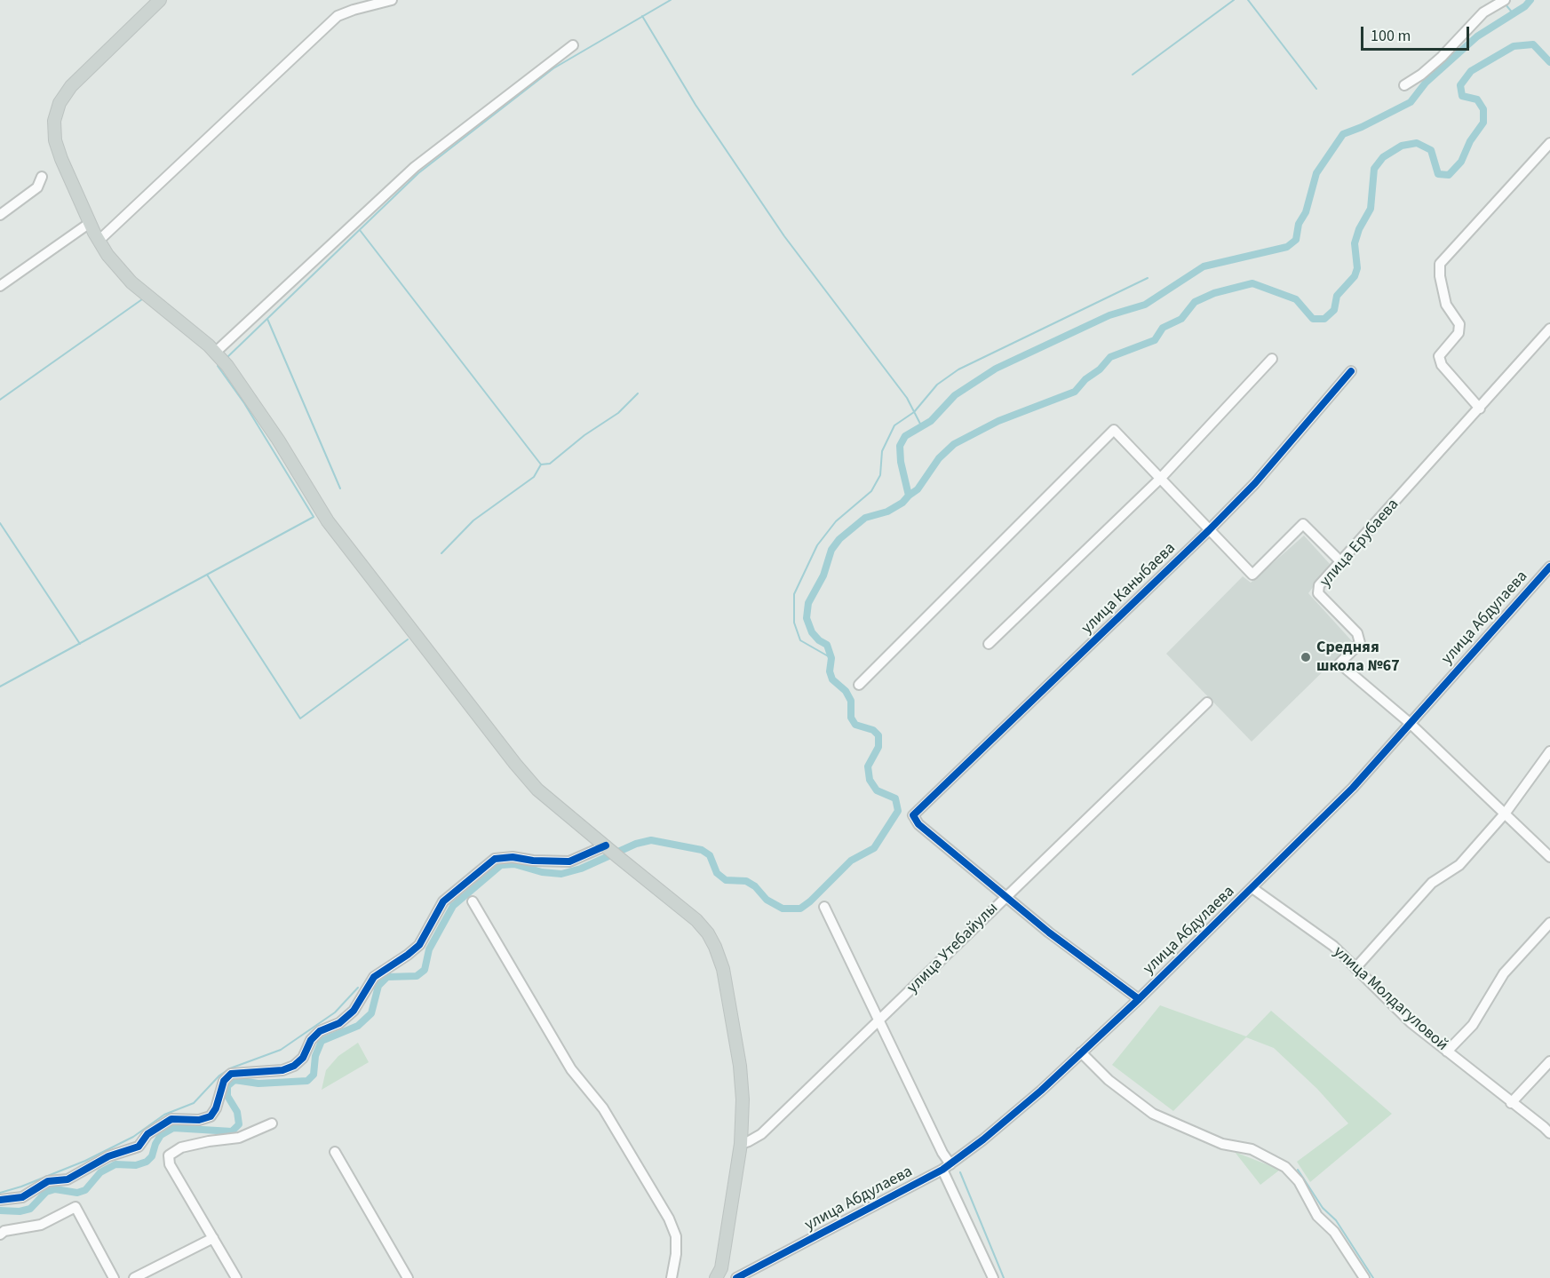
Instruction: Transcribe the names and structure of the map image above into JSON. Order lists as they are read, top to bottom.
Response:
{
  "streets": {
    "street": [
      "улица Ерубаева",
      "улица Каныбаева",
      "улица Абдулаева",
      "улица Утебайулы",
      "улица Молдагуловой"
    ]
  },
  "crossings": [
    ["улица Ерубаева", "улица Абдулаева"],
    ["улица Каныбаева", "улица Утебайулы"],
    ["улица Абдулаева", "улица Молдагуловой"]
  ],
  "places": ["Средняя школа №67"],
  "scale_bar": "100 m"
}
